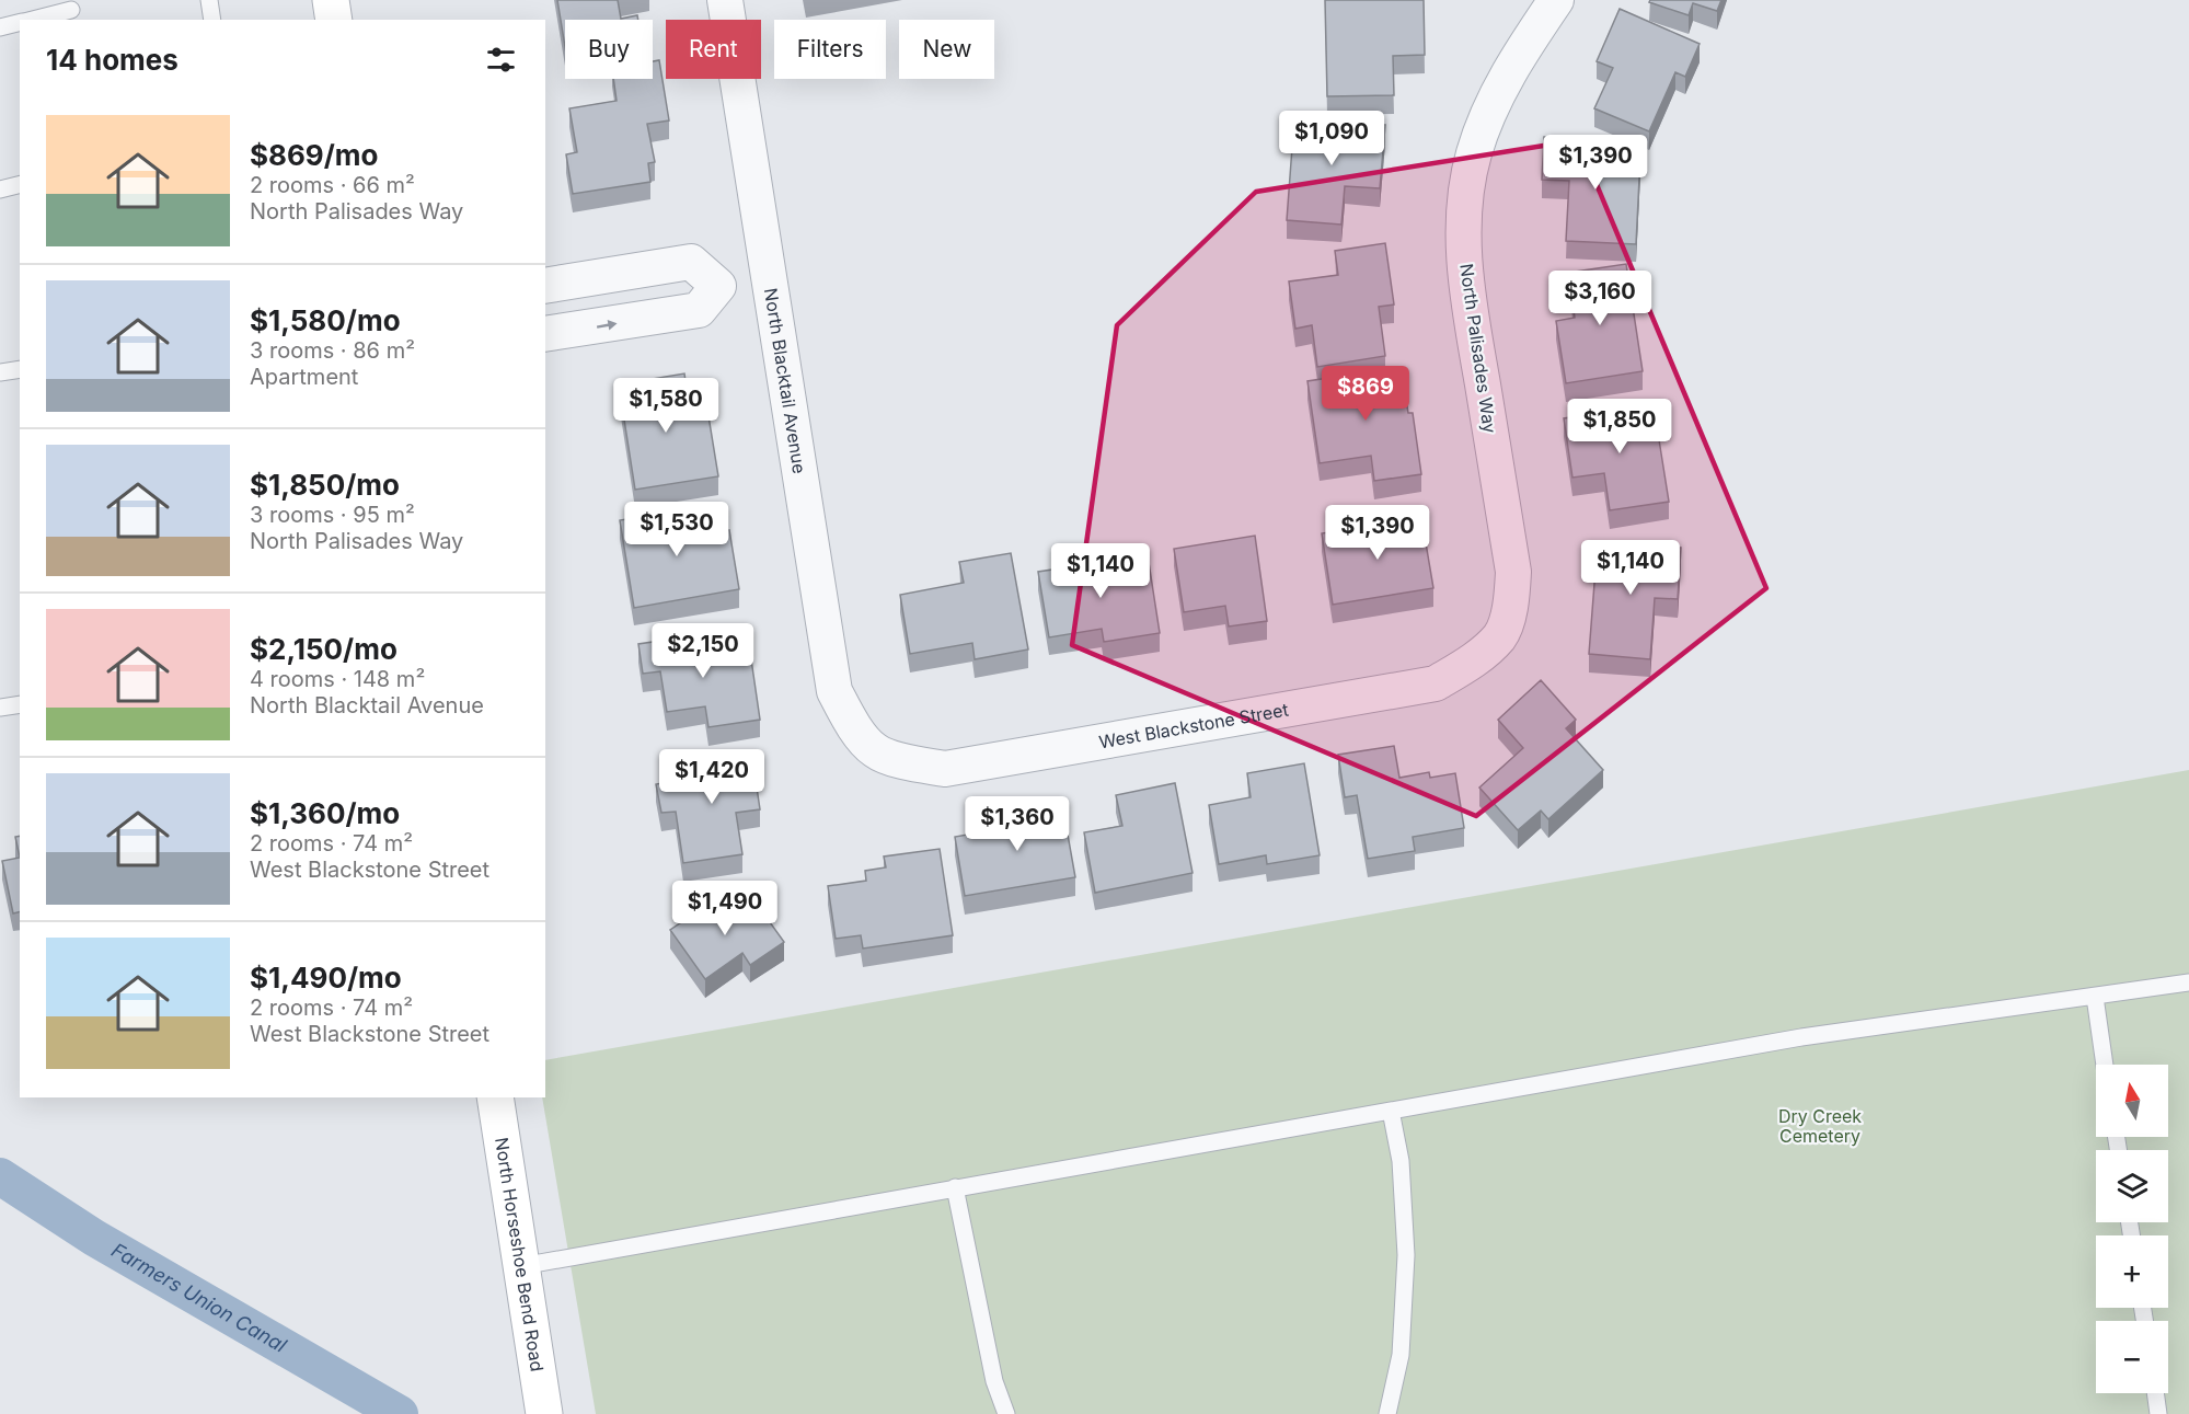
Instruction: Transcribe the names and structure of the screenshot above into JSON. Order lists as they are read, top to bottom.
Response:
{
  "streets": {
    "street": [
      "North Palisades Way",
      "North Blacktail Avenue",
      "West Blackstone Street",
      "North Horseshoe Bend Road"
    ]
  },
  "crossings": [
    ["North Palisades Way", "West Blackstone Street"],
    ["North Blacktail Avenue", "West Blackstone Street"]
  ],
  "water": ["Farmers Union Canal"],
  "parks": ["Dry Creek Cemetery"],
  "north": "top",
  "page": {
    "chip": [
      "Buy",
      "Rent",
      "Filters",
      "New"
    ],
    "heading": "14 homes",
    "list": [
      {
        "name": "$869/mo",
        "note": "2 rooms · 66 m² · North Palisades Way"
      },
      {
        "name": "$1,580/mo",
        "note": "3 rooms · 86 m² · Apartment"
      },
      {
        "name": "$1,850/mo",
        "note": "3 rooms · 95 m² · North Palisades Way"
      },
      {
        "name": "$2,150/mo",
        "note": "4 rooms · 148 m² · North Blacktail Avenue"
      },
      {
        "name": "$1,360/mo",
        "note": "2 rooms · 74 m² · West Blackstone Street"
      },
      {
        "name": "$1,490/mo",
        "note": "2 rooms · 74 m² · West Blackstone Street"
      }
    ],
    "price": [
      "$1,090",
      "$1,390",
      "$3,160",
      "$869",
      "$1,580",
      "$1,850",
      "$1,530",
      "$1,390",
      "$1,140",
      "$1,140",
      "$2,150",
      "$1,420",
      "$1,360",
      "$1,490"
    ],
    "map_buttons": ["+", "−"]
  }
}
